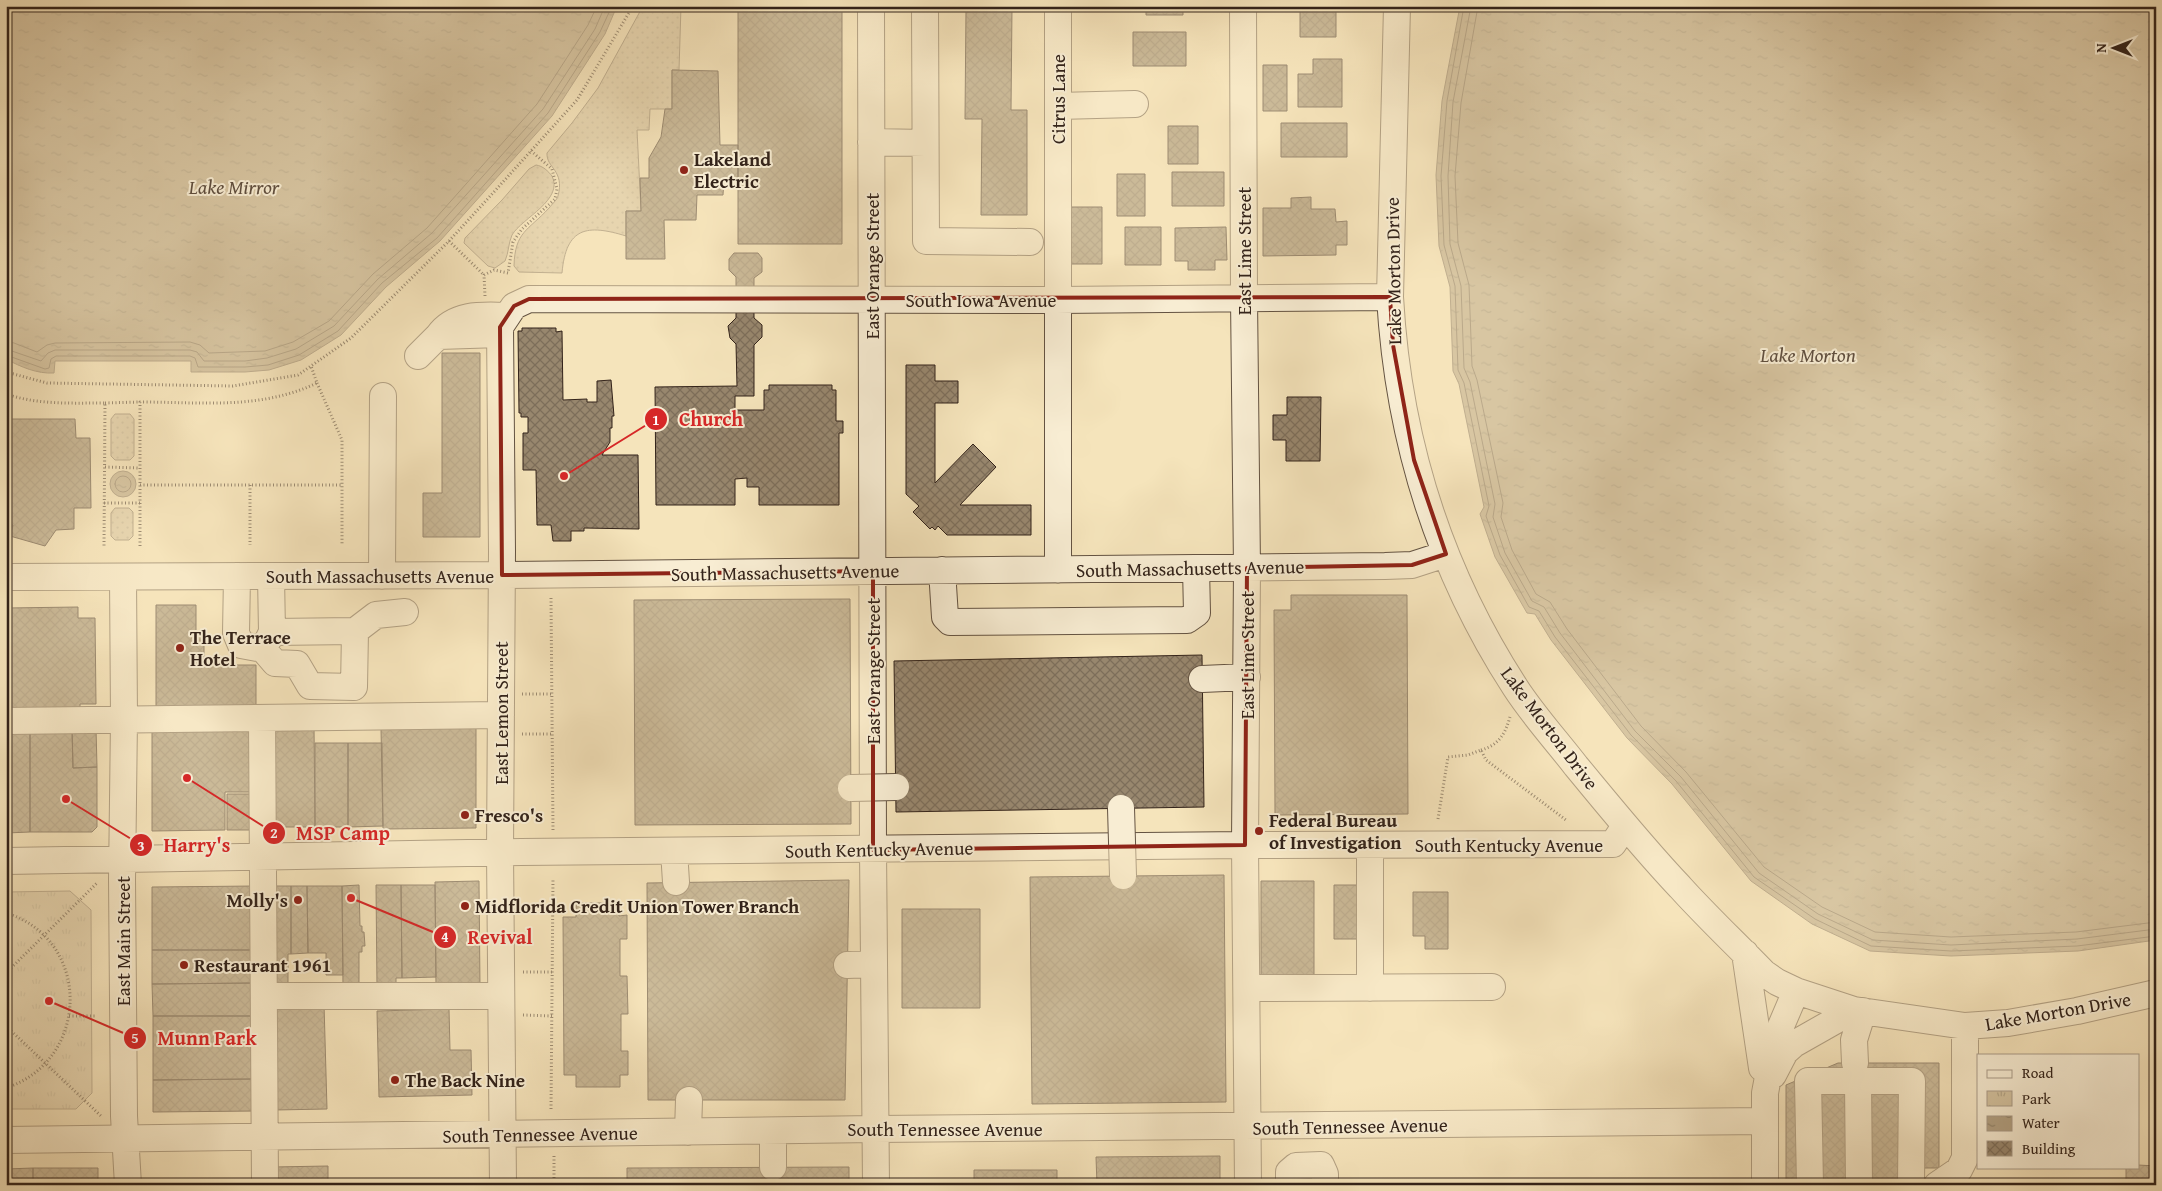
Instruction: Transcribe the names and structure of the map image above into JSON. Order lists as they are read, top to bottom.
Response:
{
  "streets": {
    "street": [
      "Citrus Lane",
      "East Lime Street",
      "East Orange Street",
      "Lake Morton Drive",
      "South Iowa Avenue",
      "South Massachusetts Avenue",
      "East Lemon Street",
      "South Kentucky Avenue",
      "East Main Street",
      "South Tennessee Avenue"
    ]
  },
  "crossings": [
    ["Citrus Lane", "South Iowa Avenue"],
    ["Citrus Lane", "South Massachusetts Avenue"],
    ["East Lime Street", "South Iowa Avenue"],
    ["East Lime Street", "South Massachusetts Avenue"],
    ["East Lime Street", "South Kentucky Avenue"],
    ["East Lime Street", "South Tennessee Avenue"],
    ["East Orange Street", "South Iowa Avenue"],
    ["East Orange Street", "South Massachusetts Avenue"],
    ["East Orange Street", "South Kentucky Avenue"],
    ["East Orange Street", "South Tennessee Avenue"],
    ["Lake Morton Drive", "South Iowa Avenue"],
    ["Lake Morton Drive", "South Massachusetts Avenue"],
    ["Lake Morton Drive", "South Kentucky Avenue"],
    ["South Iowa Avenue", "East Lemon Street"],
    ["South Massachusetts Avenue", "East Lemon Street"],
    ["South Massachusetts Avenue", "East Main Street"],
    ["East Lemon Street", "South Kentucky Avenue"],
    ["East Lemon Street", "South Tennessee Avenue"],
    ["South Kentucky Avenue", "East Main Street"],
    ["East Main Street", "South Tennessee Avenue"]
  ],
  "water": ["Lake Mirror", "Lake Morton"],
  "places": [
    "Lakeland Electric",
    "Church",
    "The Terrace Hotel",
    "MSP Camp",
    "Harry's",
    "Fresco's",
    "Federal Bureau of Investigation",
    "Revival",
    "Molly's",
    "Midflorida Credit Union Tower Branch",
    "Restaurant 1961",
    "Munn Park",
    "The Back Nine"
  ],
  "legend": [
    "Road",
    "Park",
    "Water",
    "Building"
  ],
  "north": "left"
}
